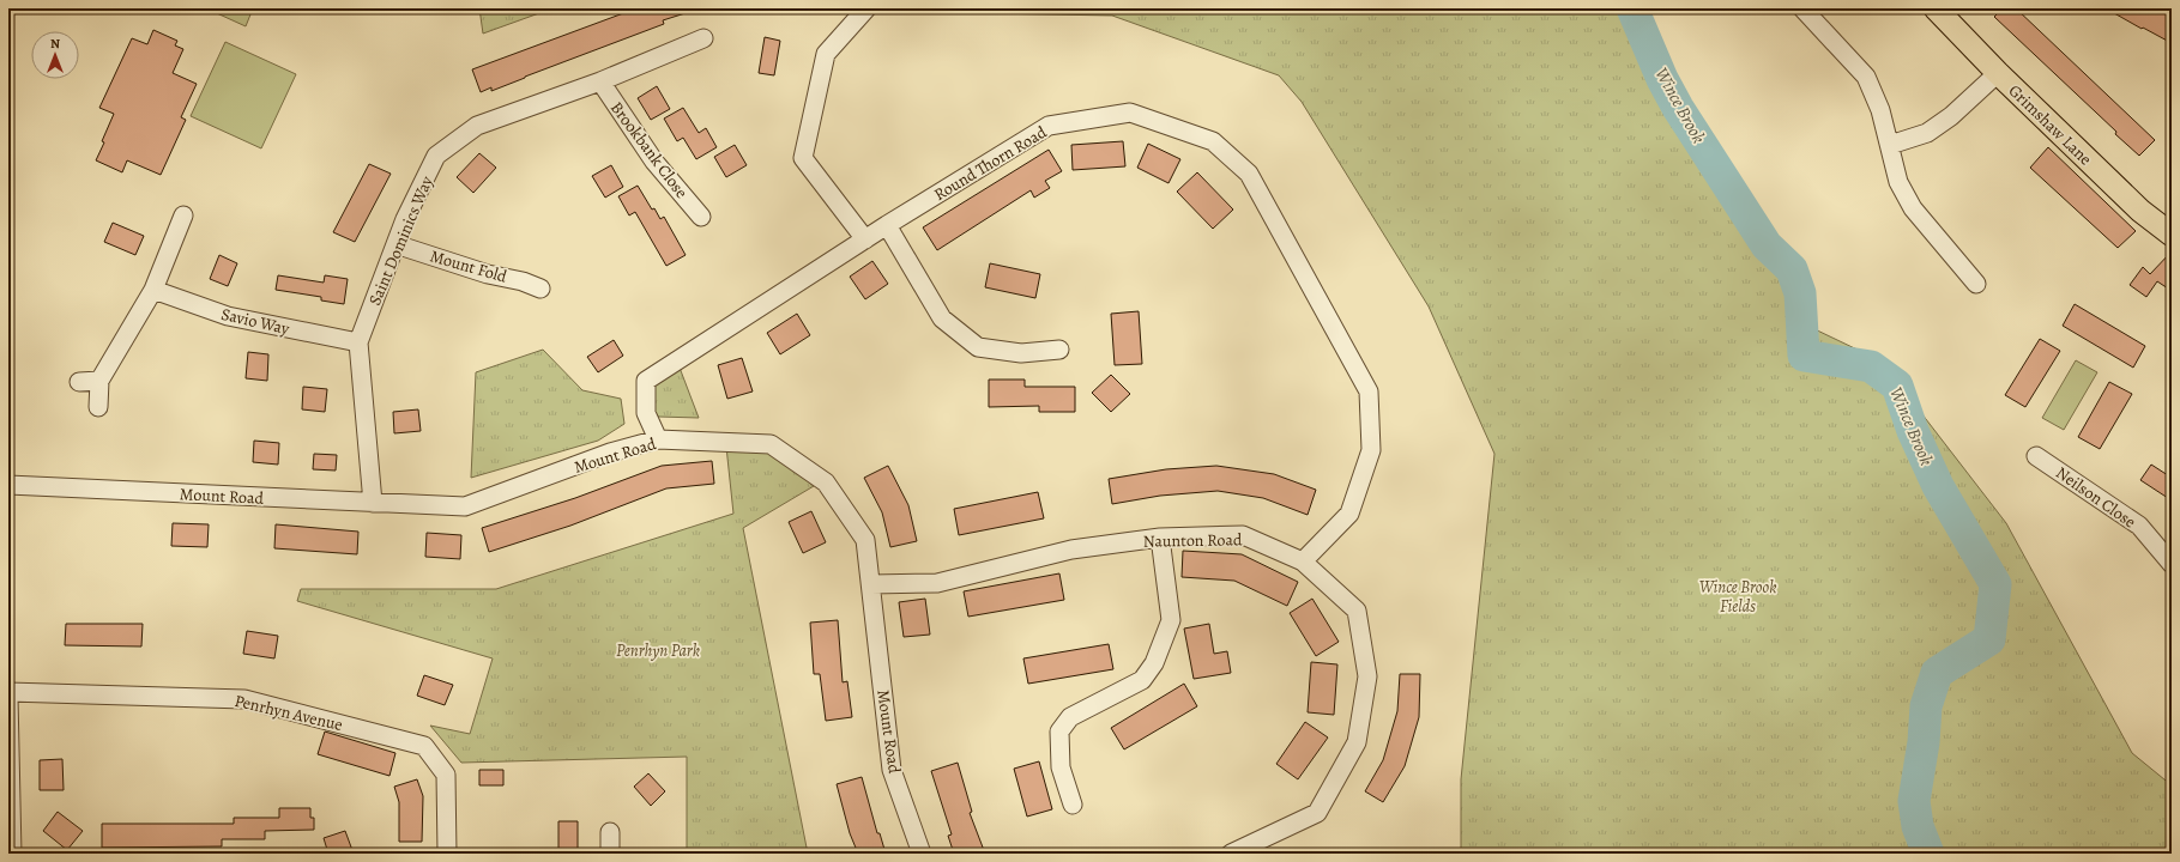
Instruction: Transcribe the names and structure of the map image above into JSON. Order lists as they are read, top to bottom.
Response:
{
  "streets": {
    "main road": ["Grimshaw Lane"],
    "street": [
      "Brookbank Close",
      "Round Thorn Road",
      "Saint Dominics Way",
      "Mount Fold",
      "Savio Way",
      "Mount Road",
      "Neilson Close",
      "Naunton Road",
      "Penrhyn Avenue"
    ]
  },
  "crossings": [
    ["Brookbank Close", "Saint Dominics Way"],
    ["Round Thorn Road", "Mount Road"],
    ["Round Thorn Road", "Naunton Road"],
    ["Saint Dominics Way", "Mount Fold"],
    ["Saint Dominics Way", "Savio Way"],
    ["Saint Dominics Way", "Mount Road"],
    ["Mount Road", "Naunton Road"]
  ],
  "water": ["Wince Brook"],
  "parks": ["Wince Brook Fields", "Penrhyn Park"],
  "north": "top"
}
